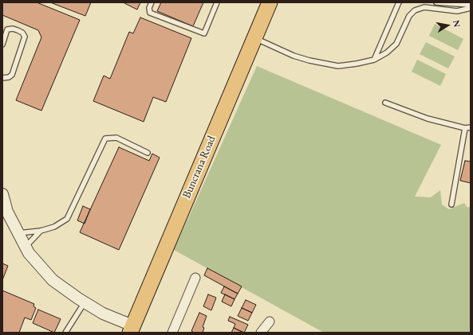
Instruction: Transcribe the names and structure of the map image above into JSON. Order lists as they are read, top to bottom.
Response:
{
  "streets": {
    "highway": ["Buncrana Road"]
  },
  "north": "right"
}
